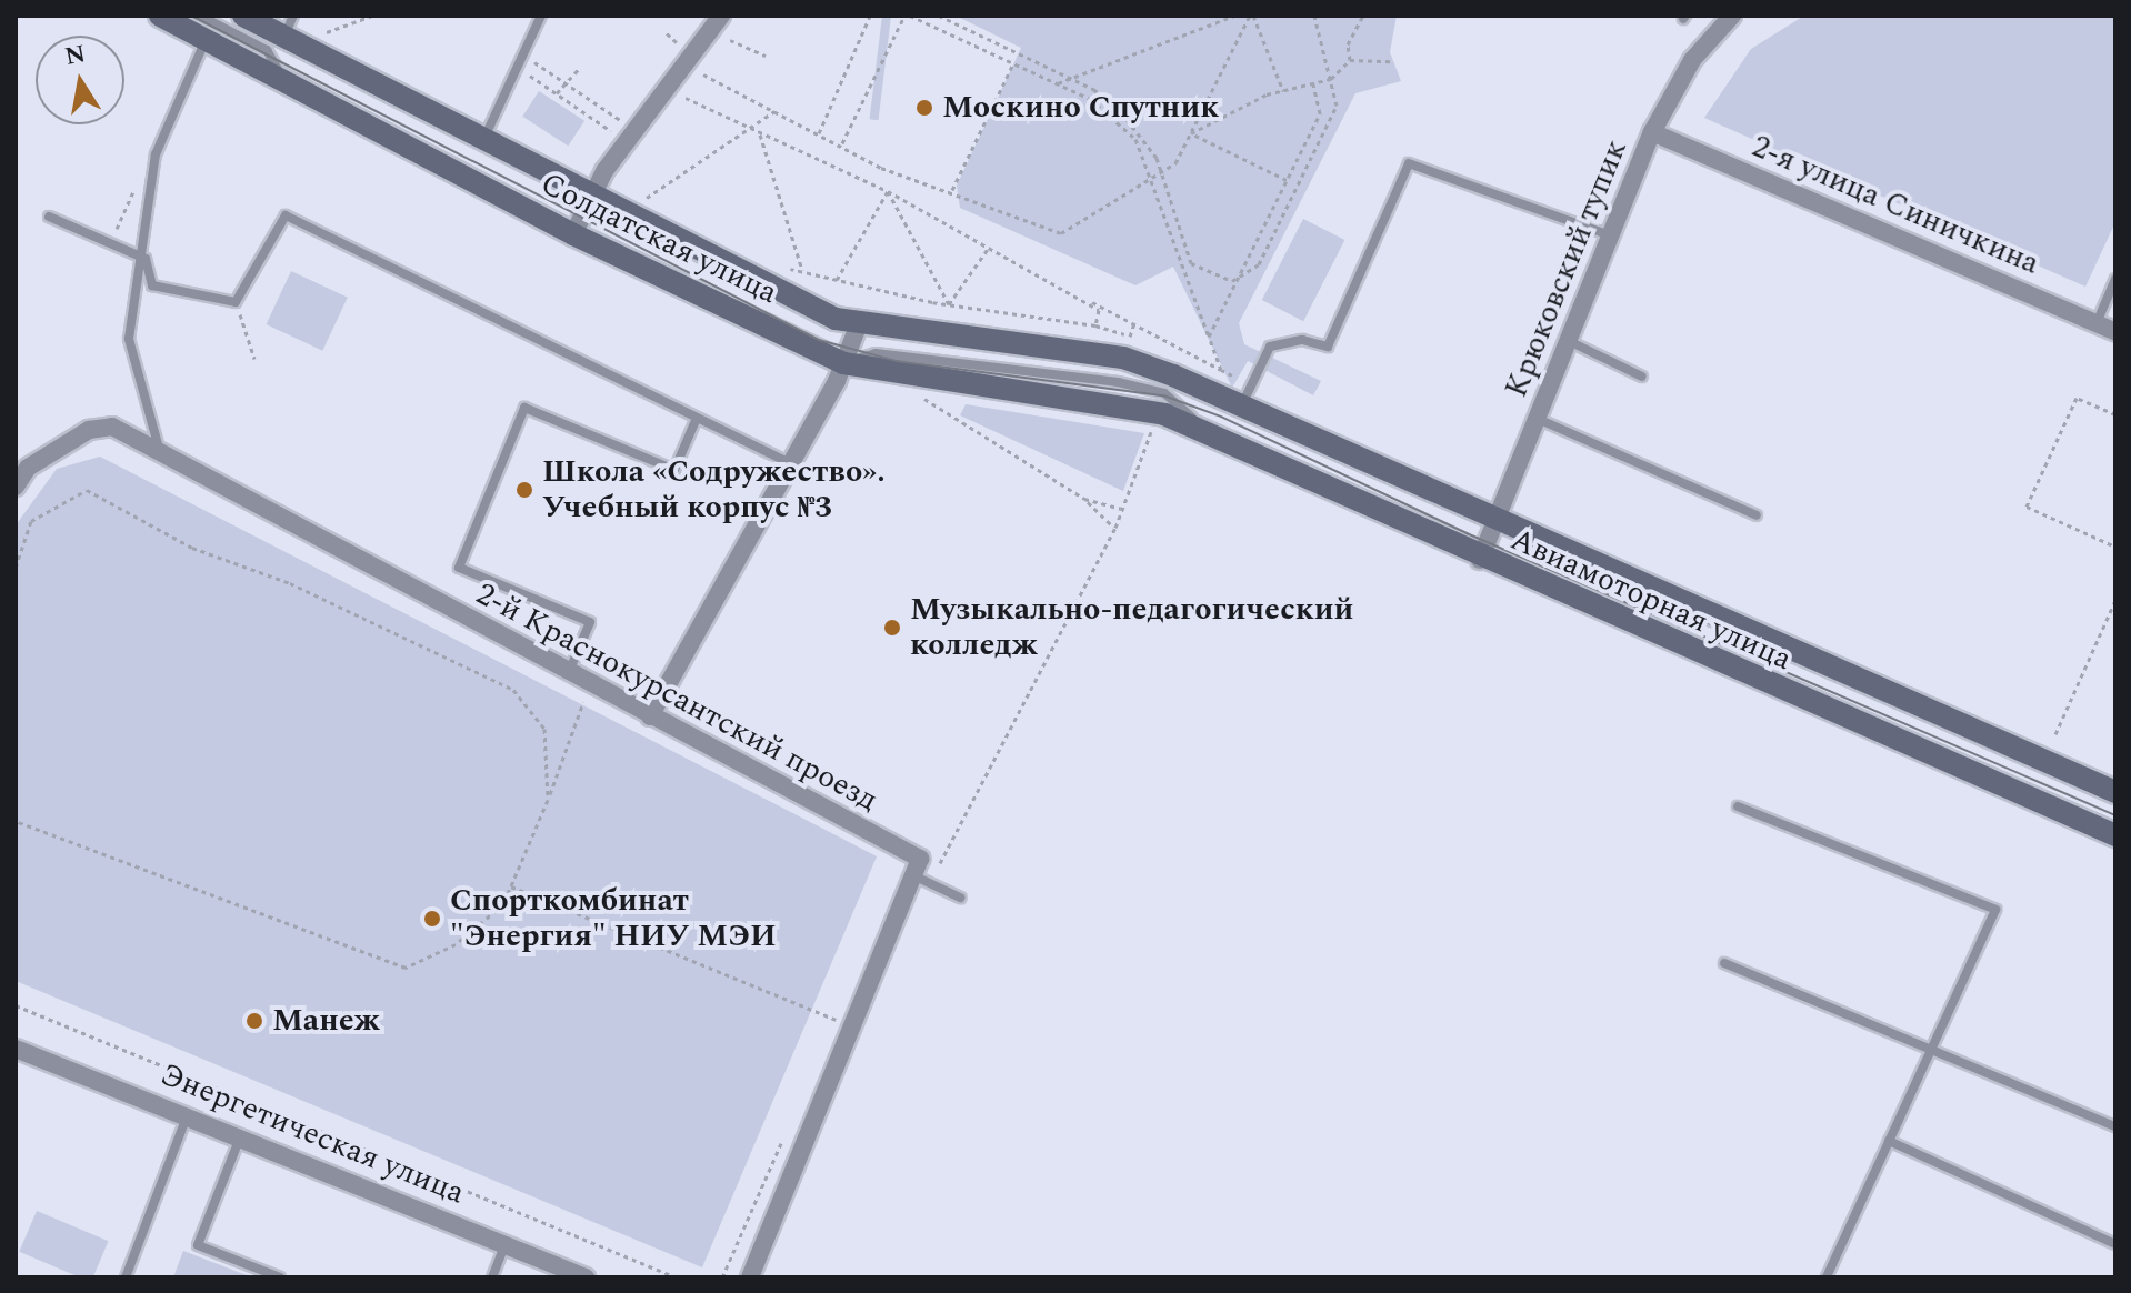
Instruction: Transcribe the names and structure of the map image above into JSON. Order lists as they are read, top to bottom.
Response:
{
  "streets": {
    "main road": ["Солдатская улица", "Авиамоторная улица"],
    "street": [
      "2-я улица Синичкина",
      "Крюковский тупик",
      "2-й Краснокурсантский проезд",
      "Энергетическая улица"
    ]
  },
  "crossings": [
    ["2-я улица Синичкина", "Крюковский тупик"],
    ["Солдатская улица", "Авиамоторная улица"],
    ["Крюковский тупик", "Авиамоторная улица"]
  ],
  "places": [
    "Москино Спутник",
    "Школа «Содружество». Учебный корпус №3",
    "Музыкально-педагогический колледж",
    "Спорткомбинат \"Энергия\" НИУ МЭИ",
    "Манеж"
  ],
  "north": "top"
}
